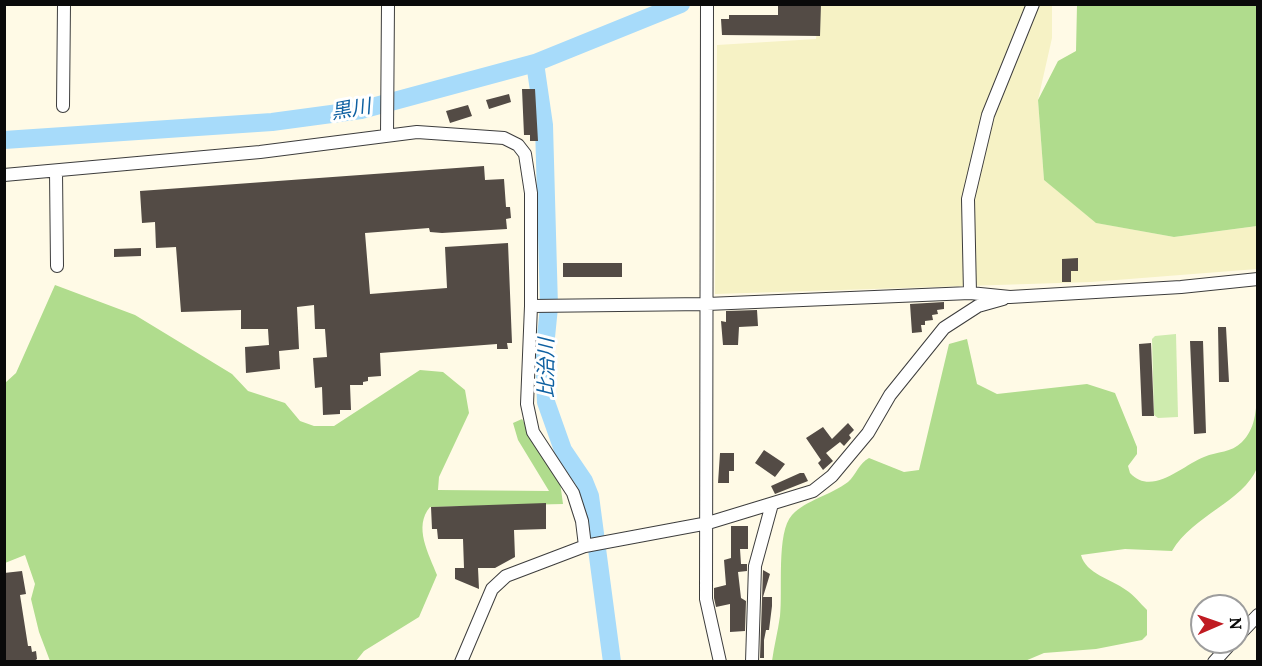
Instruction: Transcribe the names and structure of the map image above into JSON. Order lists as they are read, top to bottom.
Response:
{
  "water": ["黒川", "比治川"],
  "north": "right"
}
